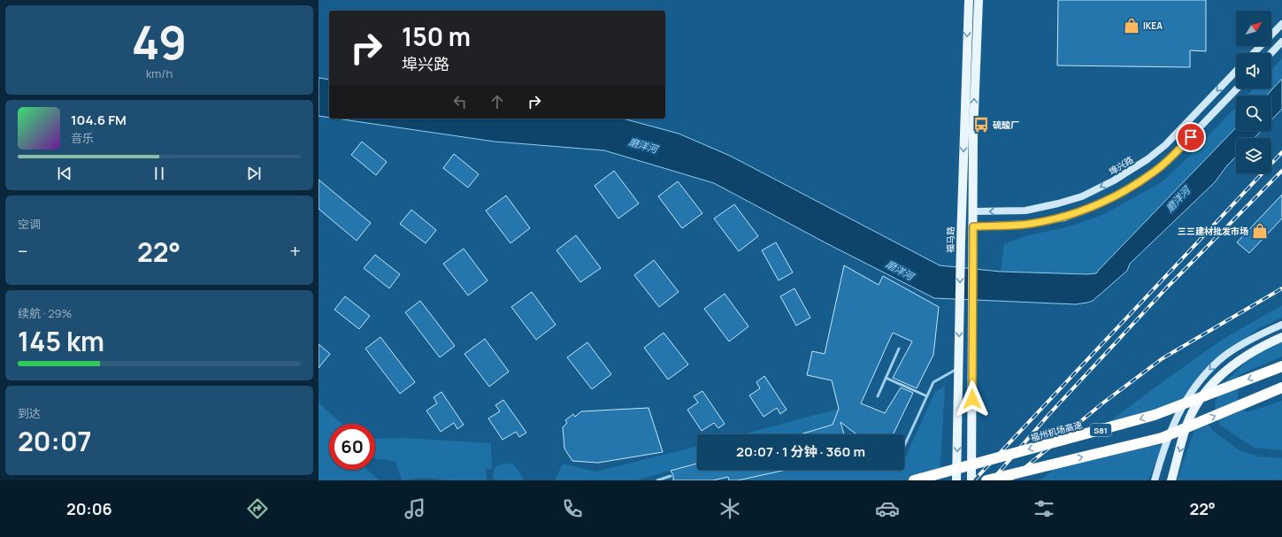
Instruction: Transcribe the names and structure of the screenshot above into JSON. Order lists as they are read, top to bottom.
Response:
{
  "streets": {
    "highway": ["S81", "福州机场高速"],
    "main road": ["福马路"],
    "street": ["埠兴路"]
  },
  "water": ["磨洋河"],
  "places": {
    "shop": ["IKEA", "三三建材批发市场"],
    "bus stop": ["硫酸厂"]
  },
  "north": "top right",
  "page": {
    "tile": [
      ["49", "km/h"],
      "空调",
      ["续航 · 29%", "145 km"],
      ["到达", "20:07"]
    ],
    "turn": ["150 m", "埠兴路"],
    "song": ["104.6 FM", "音乐"],
    "heat": ["−", "22°", "+"],
    "limit": "60",
    "trip": "20:07 · 1 分钟 · 360 m",
    "tabs": ["20:06", "22°"]
  }
}
